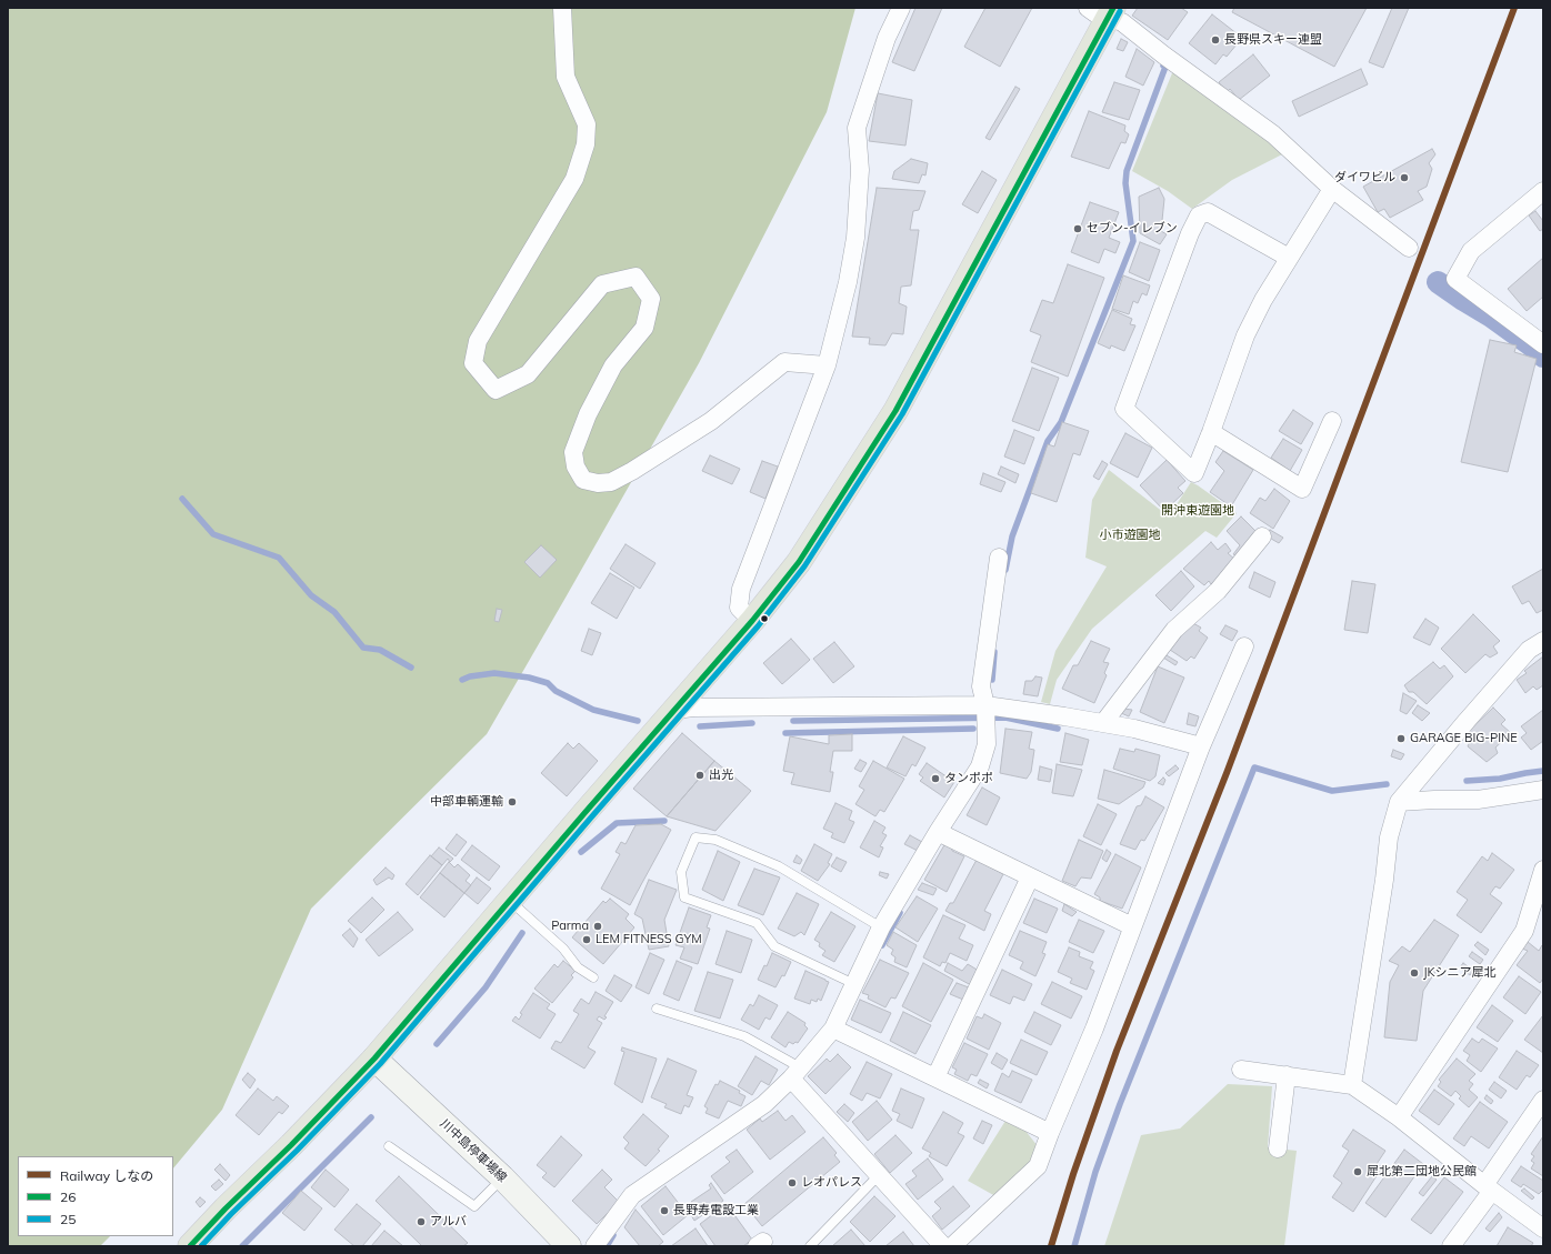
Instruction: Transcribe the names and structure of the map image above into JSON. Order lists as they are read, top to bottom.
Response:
{
  "streets": {
    "main road": ["川中島停車場線"]
  },
  "parks": ["開沖東遊園地", "小市遊園地"],
  "places": [
    "長野県スキー連盟",
    "ダイワビル",
    "セブン-イレブン",
    "GARAGE BIG-PINE",
    "出光",
    "タンポポ",
    "中部車輌運輸",
    "Parma",
    "LEM FITNESS GYM",
    "JKシニア犀北",
    "犀北第二団地公民館",
    "レオパレス",
    "長野寿電設工業",
    "アルバ"
  ],
  "lines": ["rail line しなの", "transit line 26", "transit line 25"],
  "legend": ["Railway しなの", "26", "25"]
}
